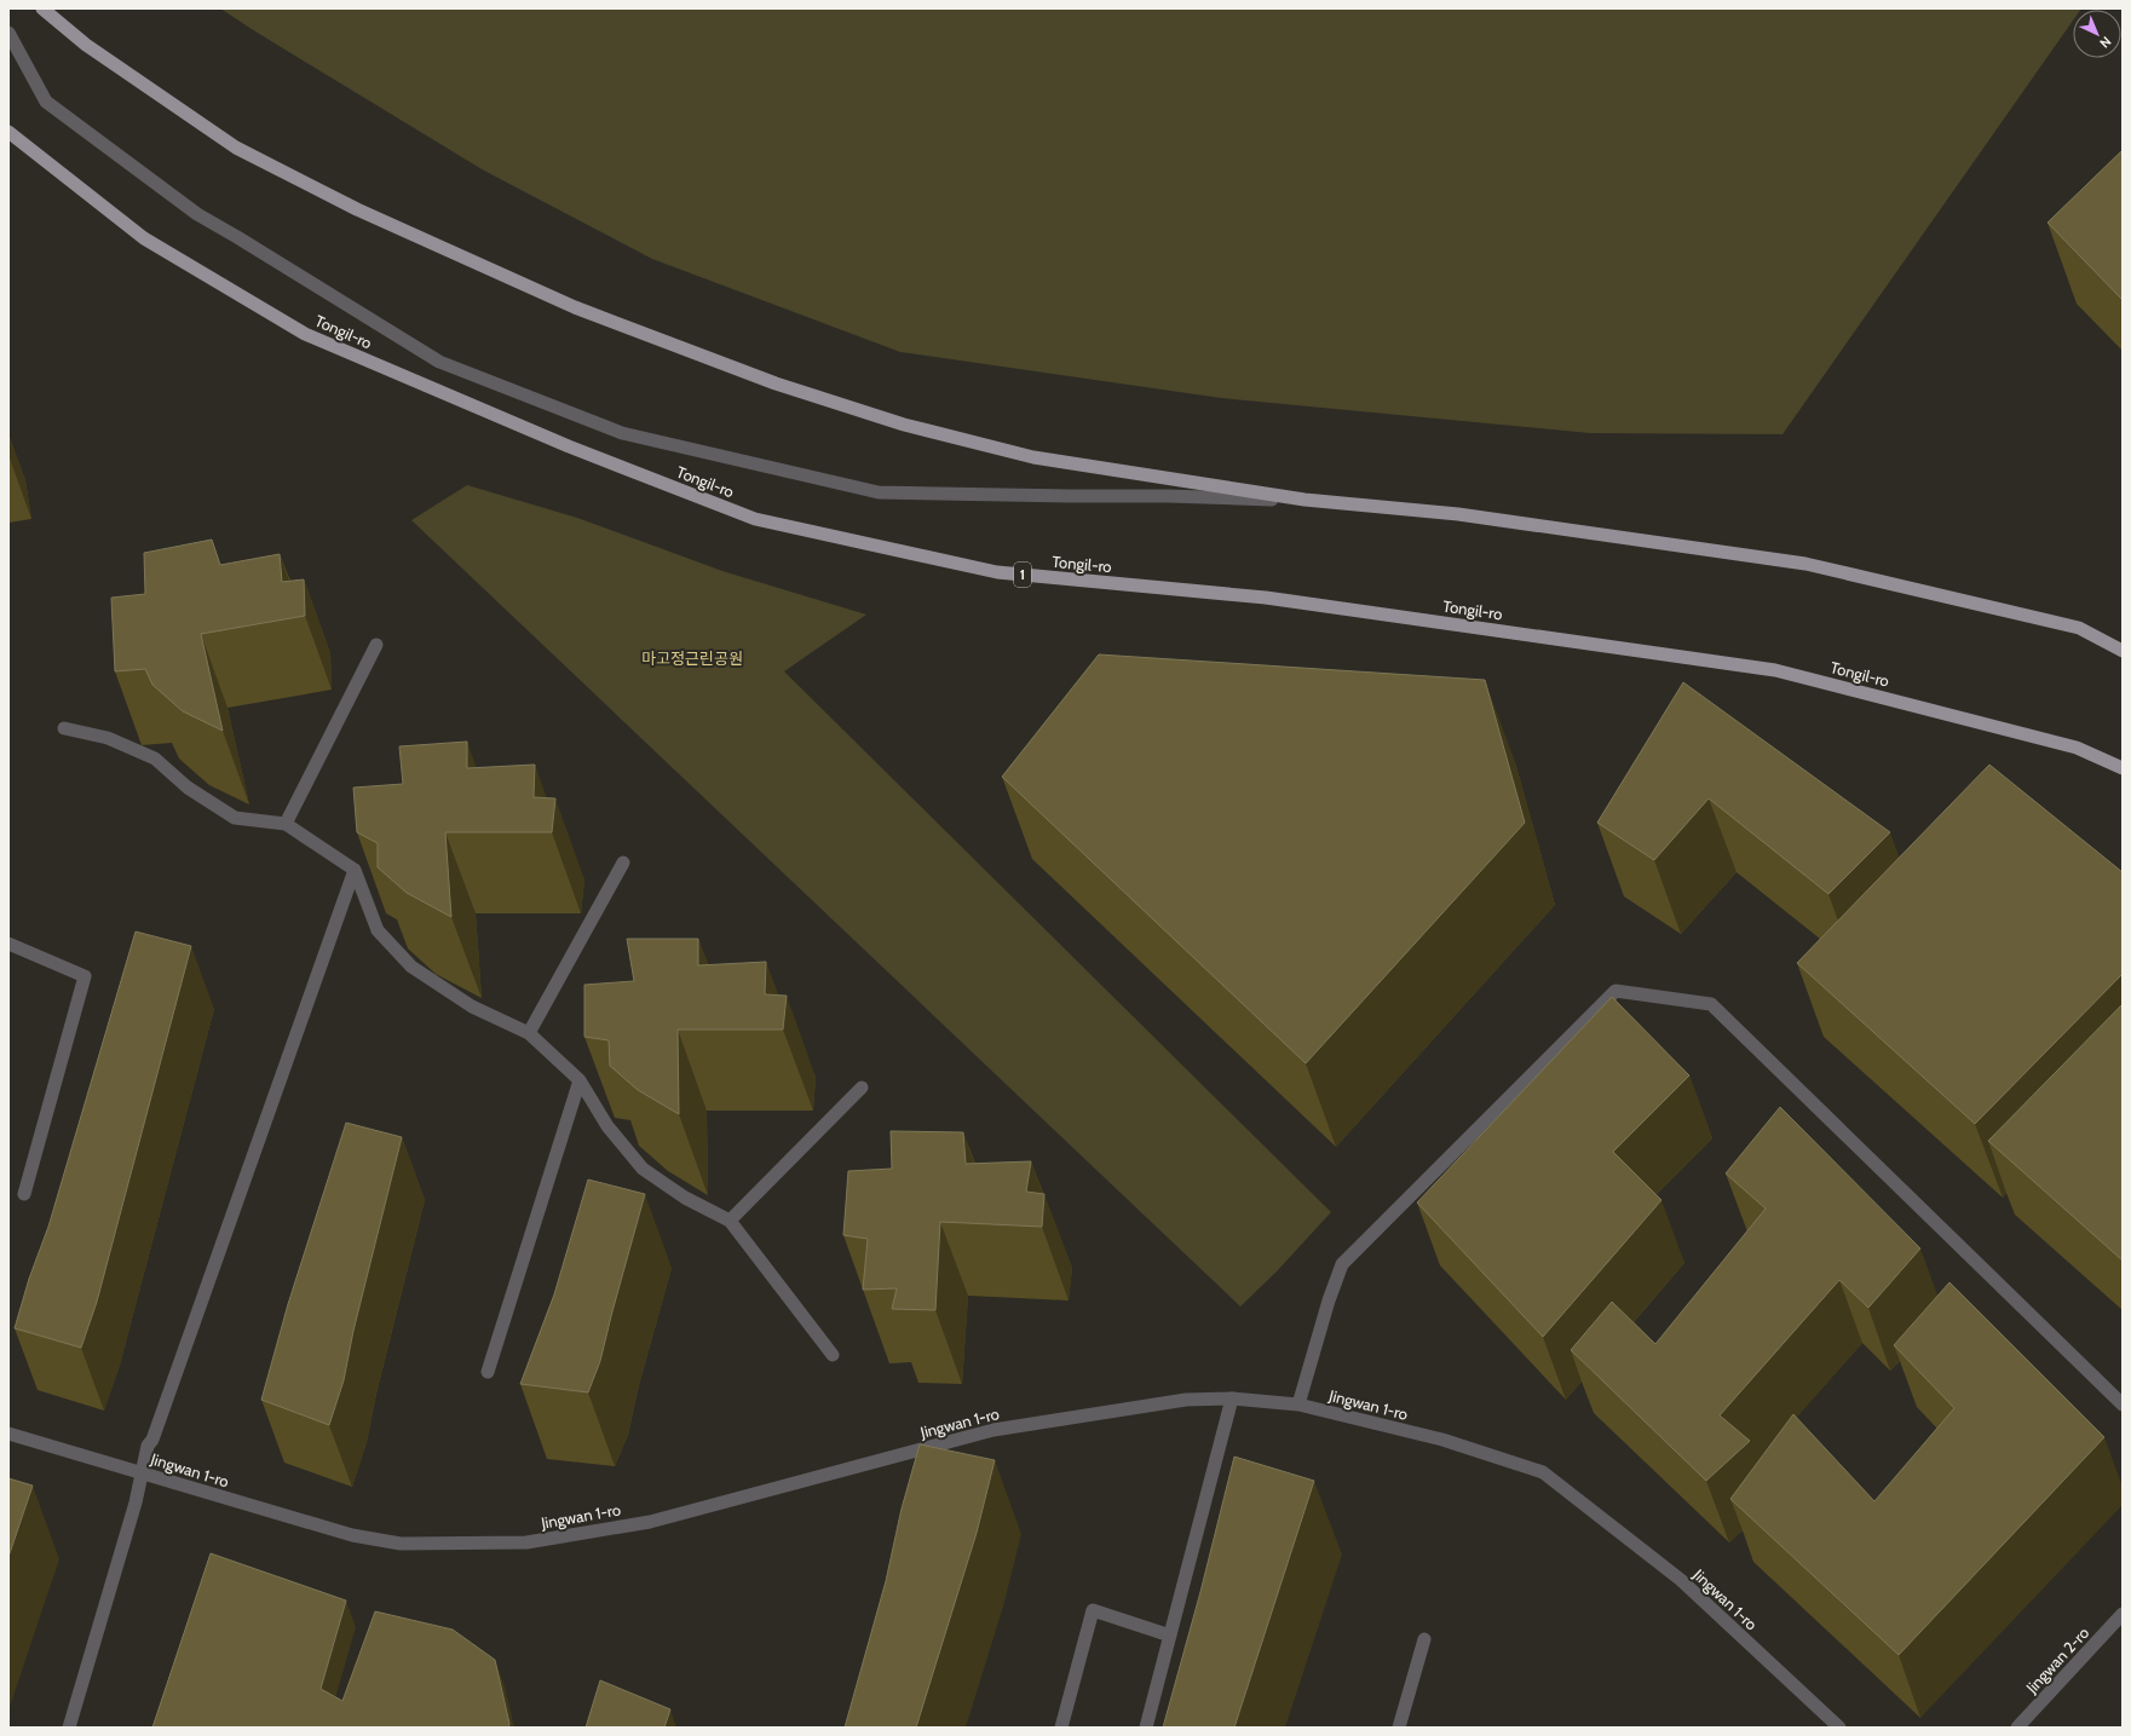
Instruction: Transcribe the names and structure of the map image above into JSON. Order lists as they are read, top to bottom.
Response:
{
  "streets": {
    "main road": ["Tongil-ro", "1"],
    "street": ["Jingwan 1-ro", "Jingwan 2-ro"]
  },
  "parks": ["마고정근린공원"],
  "north": "bottom right"
}
